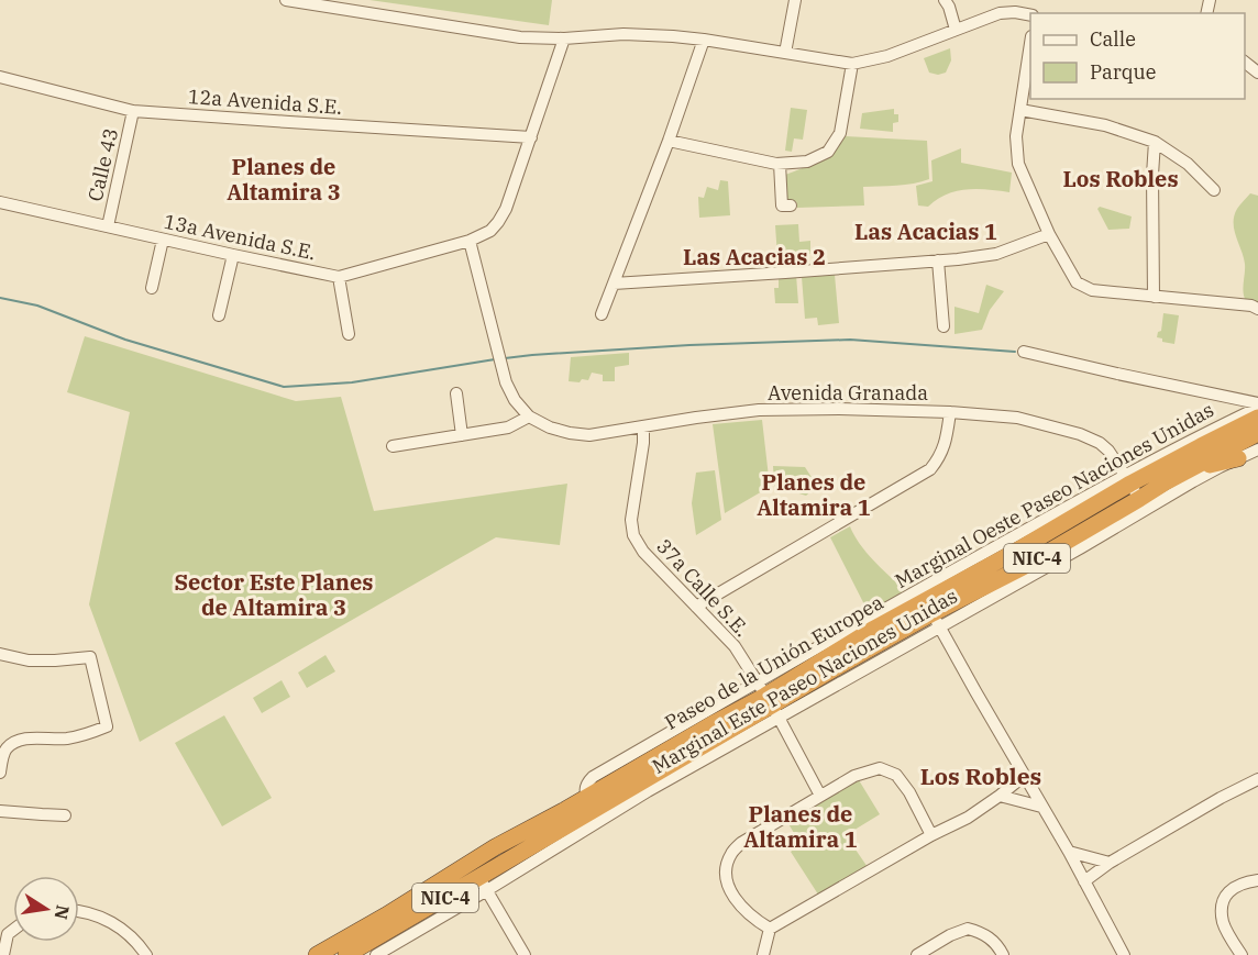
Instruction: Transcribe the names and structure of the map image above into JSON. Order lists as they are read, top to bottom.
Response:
{
  "streets": {
    "highway": ["NIC-4", "Paseo de la Unión Europea"],
    "street": [
      "12a Avenida S.E.",
      "Calle 43",
      "13a Avenida S.E.",
      "Avenida Granada",
      "Marginal Oeste Paseo Naciones Unidas",
      "37a Calle S.E.",
      "Marginal Este Paseo Naciones Unidas"
    ]
  },
  "crossings": [
    ["12a Avenida S.E.", "Calle 43"],
    ["Calle 43", "13a Avenida S.E."],
    ["Avenida Granada", "Marginal Oeste Paseo Naciones Unidas"],
    ["Avenida Granada", "37a Calle S.E."],
    ["Avenida Granada", "Paseo de la Unión Europea"],
    ["Marginal Oeste Paseo Naciones Unidas", "37a Calle S.E."],
    ["Marginal Oeste Paseo Naciones Unidas", "Paseo de la Unión Europea"],
    ["Marginal Oeste Paseo Naciones Unidas", "Marginal Este Paseo Naciones Unidas"],
    ["37a Calle S.E.", "Paseo de la Unión Europea"],
    ["37a Calle S.E.", "Marginal Este Paseo Naciones Unidas"],
    ["Paseo de la Unión Europea", "Marginal Este Paseo Naciones Unidas"]
  ],
  "districts": [
    "Planes de Altamira 3",
    "Los Robles",
    "Las Acacias 1",
    "Las Acacias 2",
    "Planes de Altamira 1",
    "Sector Este Planes de Altamira 3",
    "Los Robles",
    "Planes de Altamira 1"
  ],
  "legend": ["Calle", "Parque"],
  "north": "right"
}
